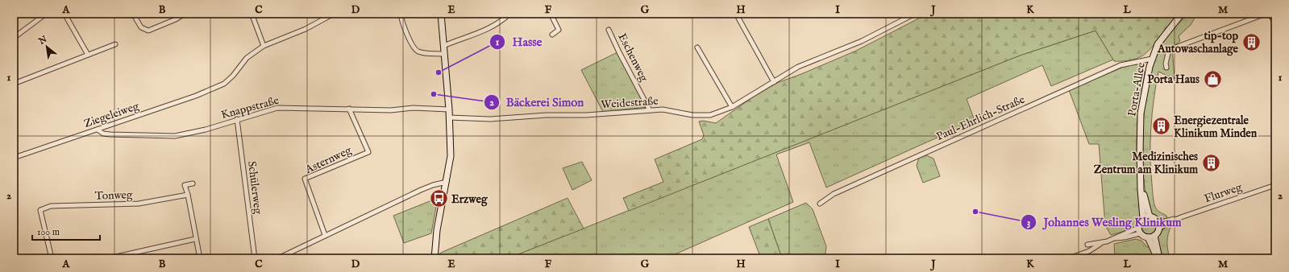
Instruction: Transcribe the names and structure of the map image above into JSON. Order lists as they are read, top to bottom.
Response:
{
  "streets": {
    "street": [
      "Eschenweg",
      "Porta-Allee",
      "Weidestraße",
      "Knappstraße",
      "Ziegeleiweg",
      "Paul-Ehrlich-Straße",
      "Asternweg",
      "Schülerweg",
      "Flurweg",
      "Tonweg"
    ]
  },
  "crossings": [
    ["Eschenweg", "Weidestraße"],
    ["Porta-Allee", "Paul-Ehrlich-Straße"],
    ["Porta-Allee", "Flurweg"],
    ["Knappstraße", "Ziegeleiweg"],
    ["Knappstraße", "Asternweg"],
    ["Knappstraße", "Schülerweg"]
  ],
  "places": {
    "building": ["tip-top Autowaschanlage", "Energiezentrale Klinikum Minden", "Medizinisches Zentrum am Klinikum"],
    "other": ["Hasse", "Bäckerei Simon", "Johannes Wesling Klinikum"],
    "shop": ["Porta Haus"],
    "bus stop": ["Erzweg"]
  },
  "scale_bar": "100 m",
  "north": "top left",
  "grid": {
    "columns": [
      "A",
      "B",
      "C",
      "D",
      "E",
      "F",
      "G",
      "H",
      "I",
      "J",
      "K",
      "L",
      "M"
    ],
    "rows": ["1", "2"]
  }
}
